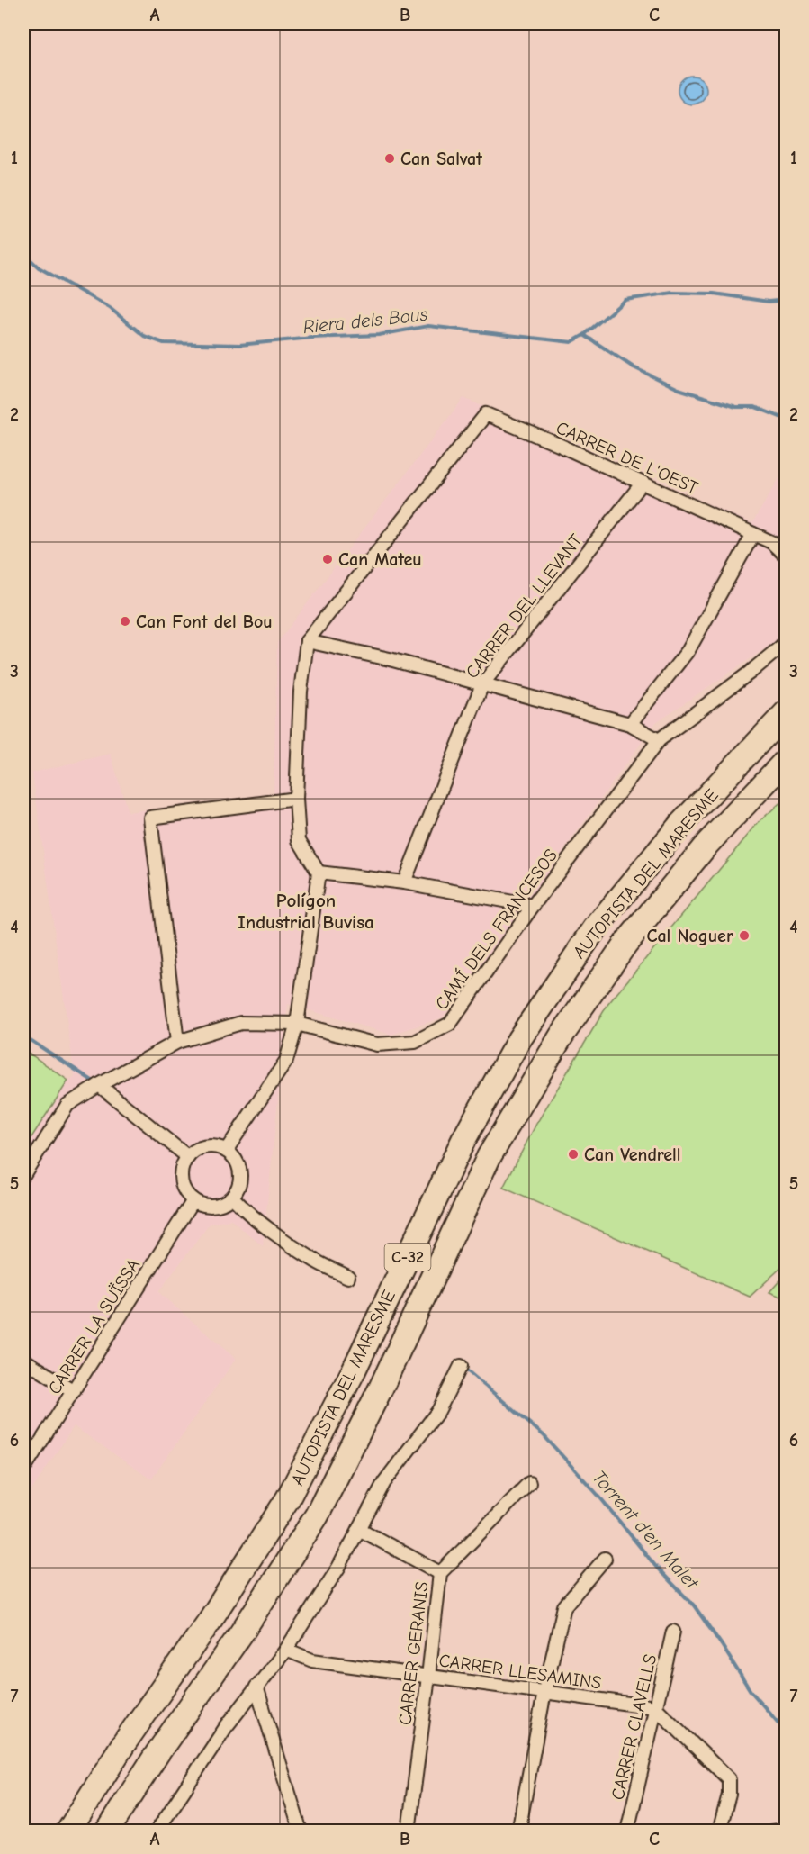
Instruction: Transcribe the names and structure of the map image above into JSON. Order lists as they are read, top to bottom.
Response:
{
  "streets": {
    "highway": ["AUTOPISTA DEL MARESME", "C-32"],
    "street": [
      "CARRER DE L'OEST",
      "CARRER DEL LLEVANT",
      "CAMÍ DELS FRANCESOS",
      "CARRER LA SUÏSSA",
      "CARRER GERANIS",
      "CARRER LLESAMINS",
      "CARRER CLAVELLS"
    ]
  },
  "crossings": [
    ["CARRER DE L'OEST", "CARRER DEL LLEVANT"],
    ["CARRER GERANIS", "CARRER LLESAMINS"],
    ["CARRER LLESAMINS", "CARRER CLAVELLS"]
  ],
  "districts": ["Polígon Industrial Buvisa"],
  "water": ["Riera dels Bous", "Torrent d'en Malet"],
  "places": [
    "Can Salvat",
    "Can Mateu",
    "Can Font del Bou",
    "Cal Noguer",
    "Can Vendrell"
  ],
  "grid": {
    "columns": ["A", "B", "C"],
    "rows": [
      "1",
      "2",
      "3",
      "4",
      "5",
      "6",
      "7"
    ]
  }
}
